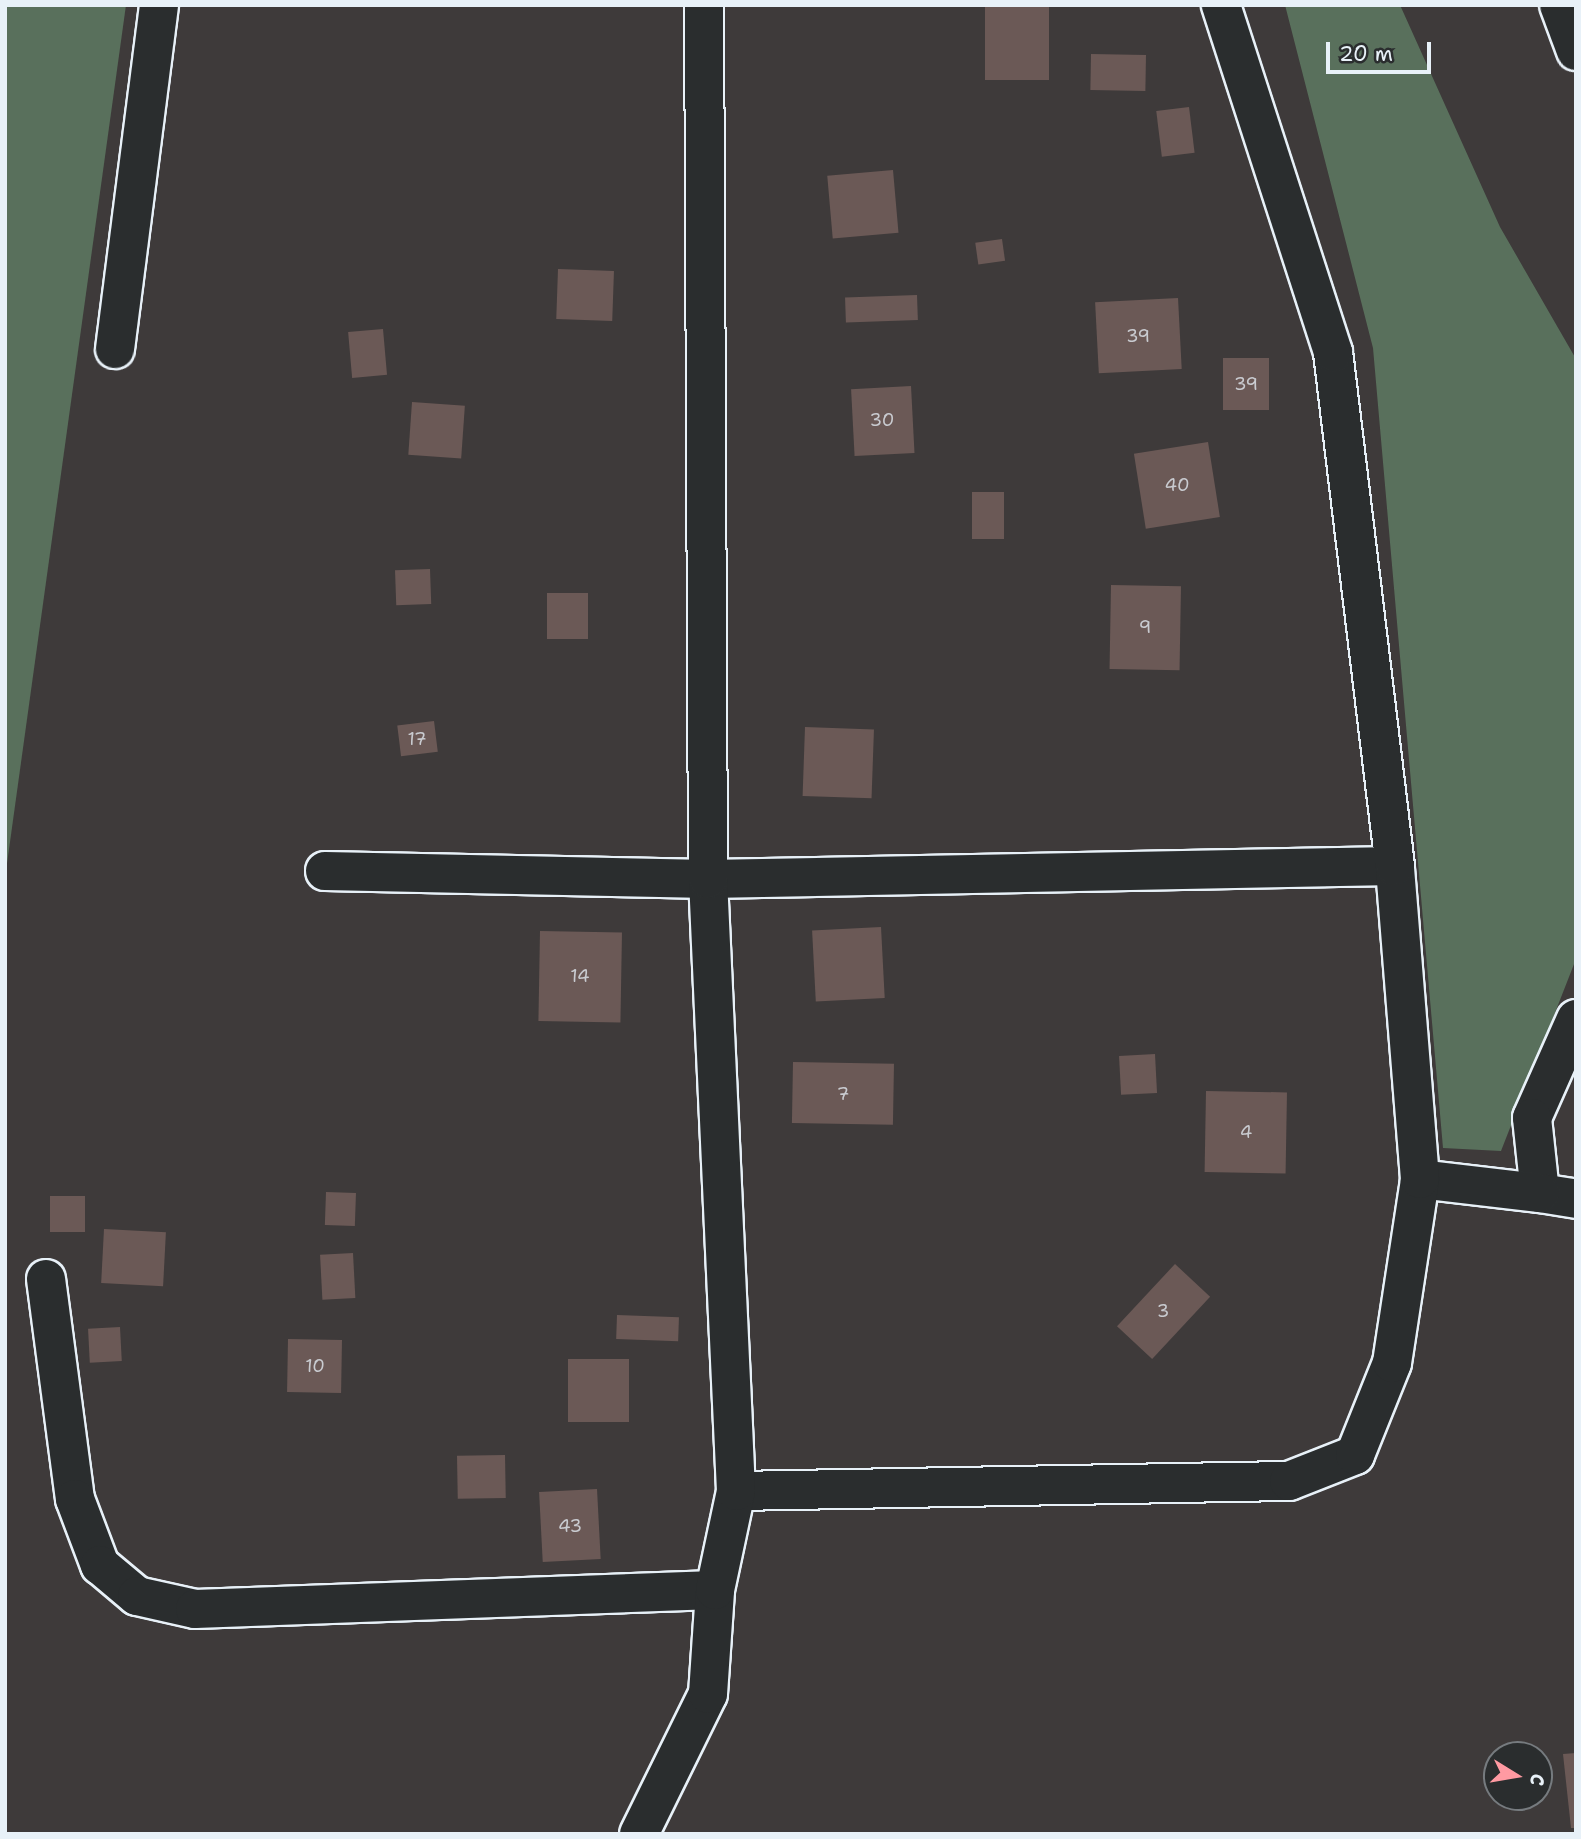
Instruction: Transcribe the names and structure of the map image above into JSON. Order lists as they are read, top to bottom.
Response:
{
  "house_numbers": [
    "39",
    "39",
    "30",
    "40",
    "9",
    "17",
    "14",
    "7",
    "4",
    "3",
    "10",
    "43"
  ],
  "scale_bar": "20 m",
  "north": "right"
}
